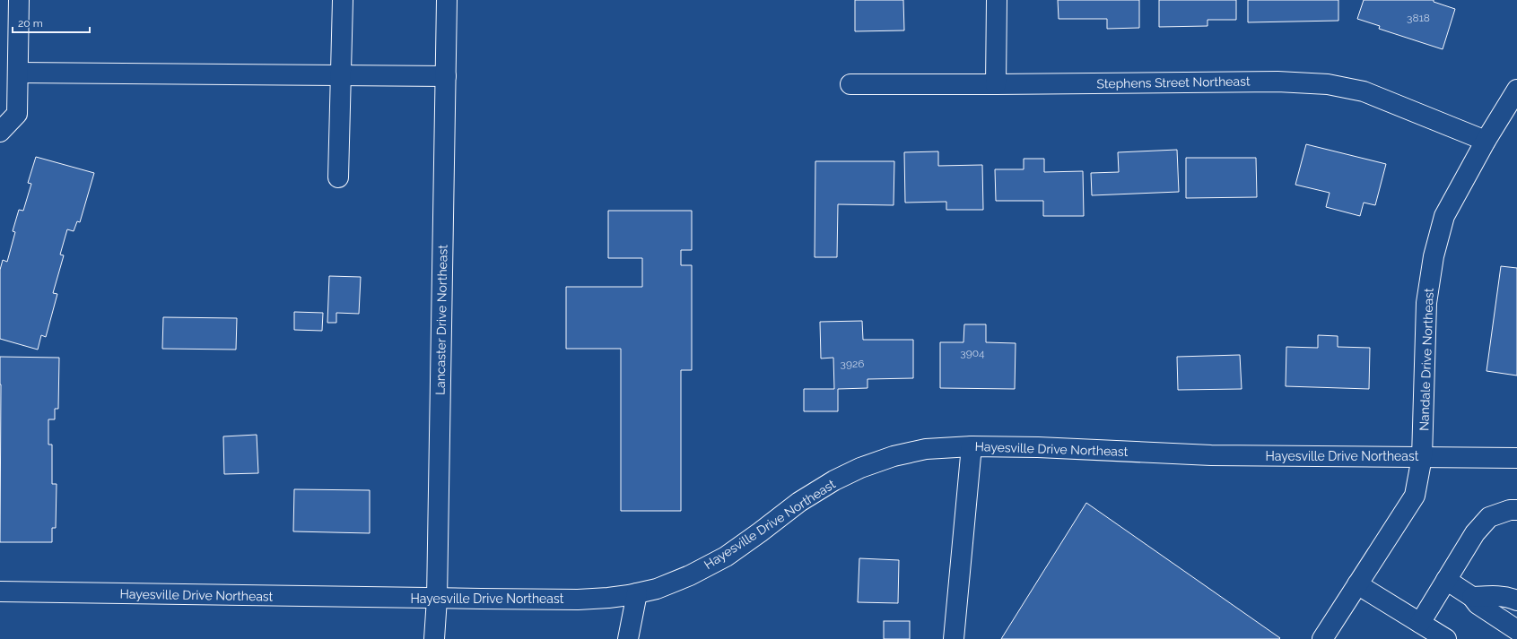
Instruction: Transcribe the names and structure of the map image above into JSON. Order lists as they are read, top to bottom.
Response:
{
  "streets": {
    "street": [
      "Stephens Street Northeast",
      "Lancaster Drive Northeast",
      "Nandale Drive Northeast",
      "Hayesville Drive Northeast"
    ]
  },
  "crossings": [
    ["Stephens Street Northeast", "Nandale Drive Northeast"],
    ["Lancaster Drive Northeast", "Hayesville Drive Northeast"],
    ["Nandale Drive Northeast", "Hayesville Drive Northeast"]
  ],
  "house_numbers": ["3818", "3904", "3926"],
  "scale_bar": "20 m"
}
